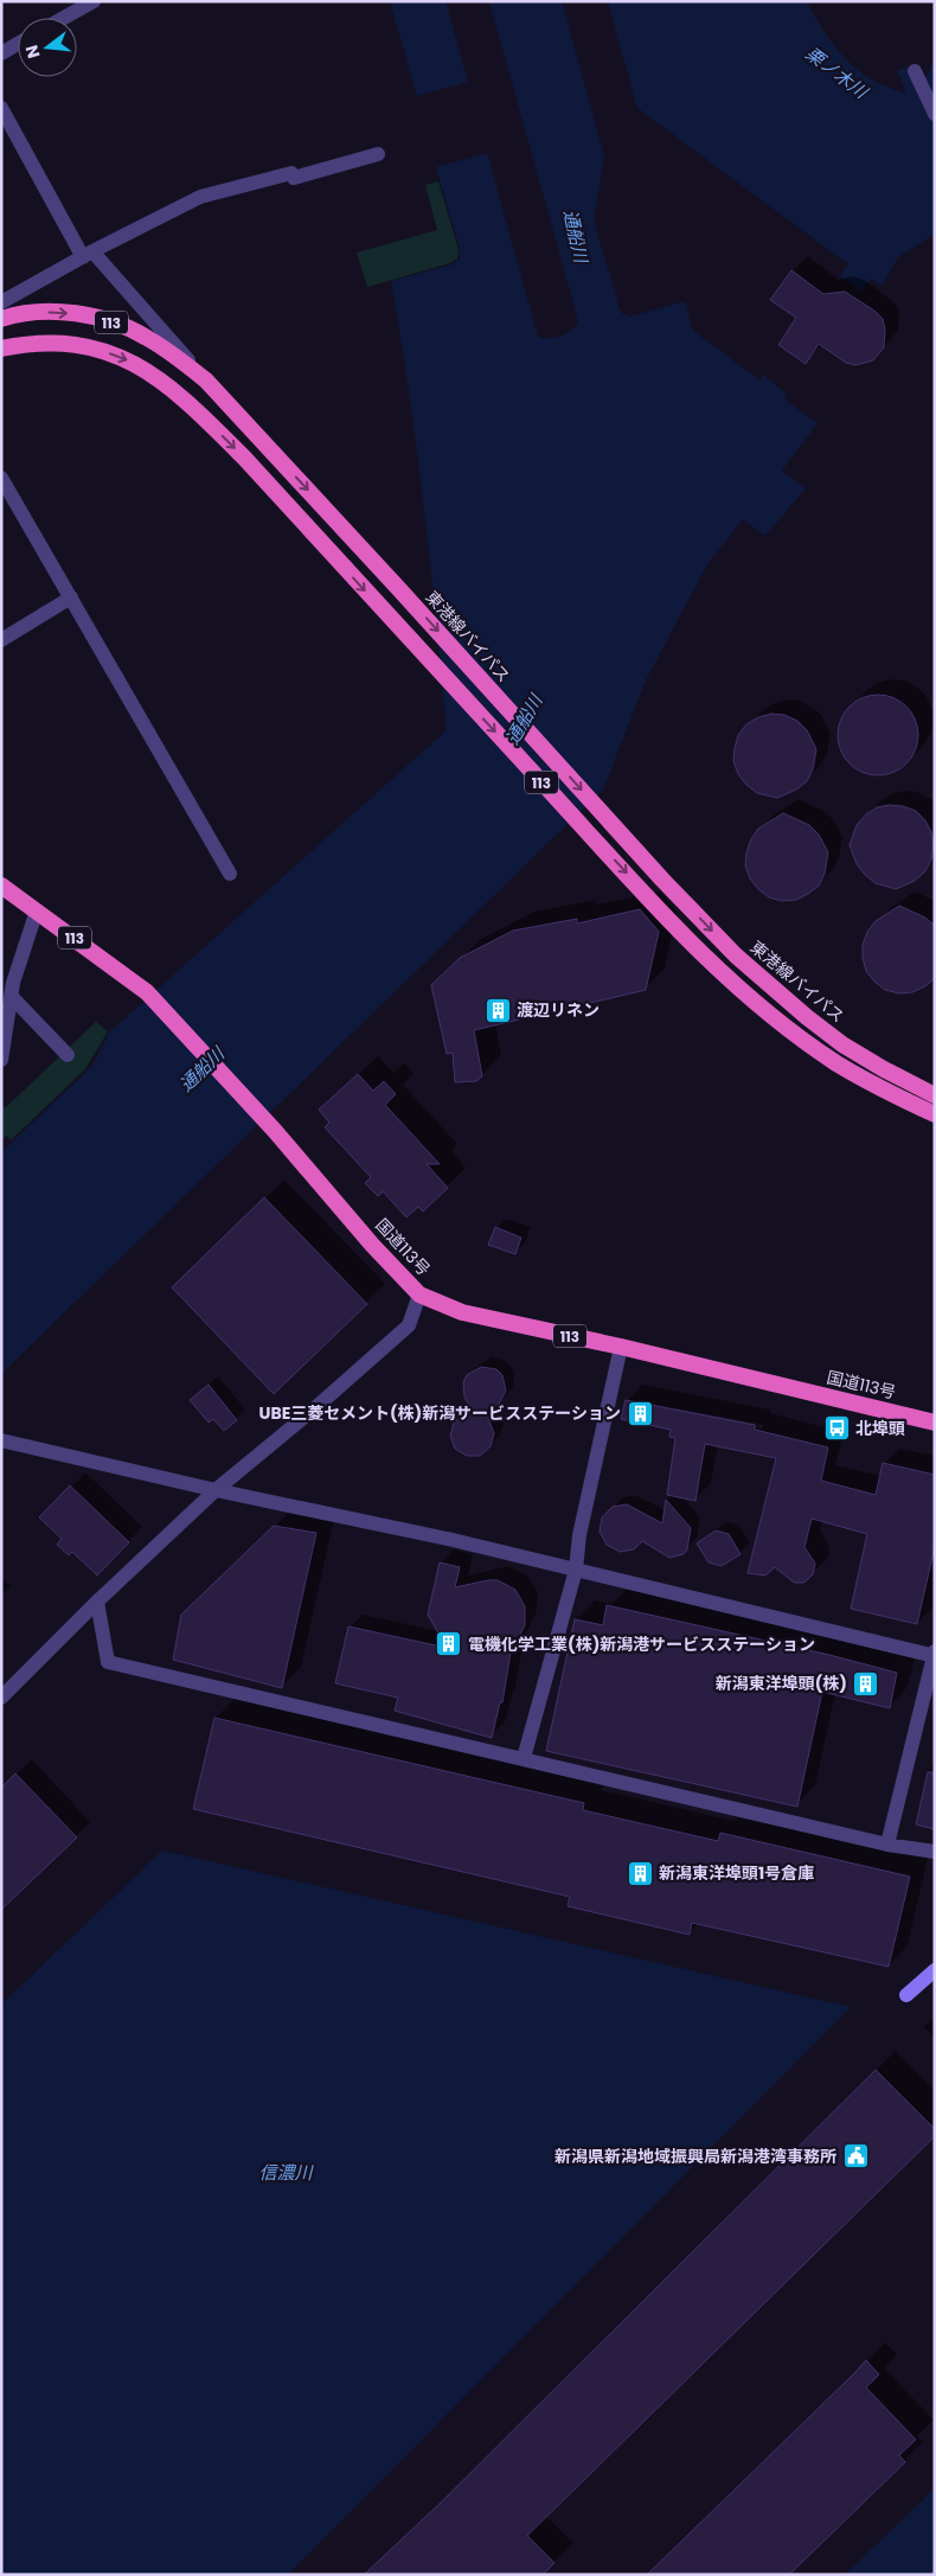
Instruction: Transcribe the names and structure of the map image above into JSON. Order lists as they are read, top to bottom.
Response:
{
  "streets": {
    "highway": ["113", "東港線バイパス", "国道113号"]
  },
  "water": ["栗ノ木川", "通船川", "信濃川"],
  "places": {
    "building": [
      "渡辺リネン",
      "UBE三菱セメント(株)新潟サービスステーション",
      "電機化学工業(株)新潟港サービスステーション",
      "新潟東洋埠頭(株)",
      "新潟東洋埠頭1号倉庫"
    ],
    "bus stop": ["北埠頭"],
    "public building": ["新潟県新潟地域振興局新潟港湾事務所"]
  },
  "north": "left"
}
